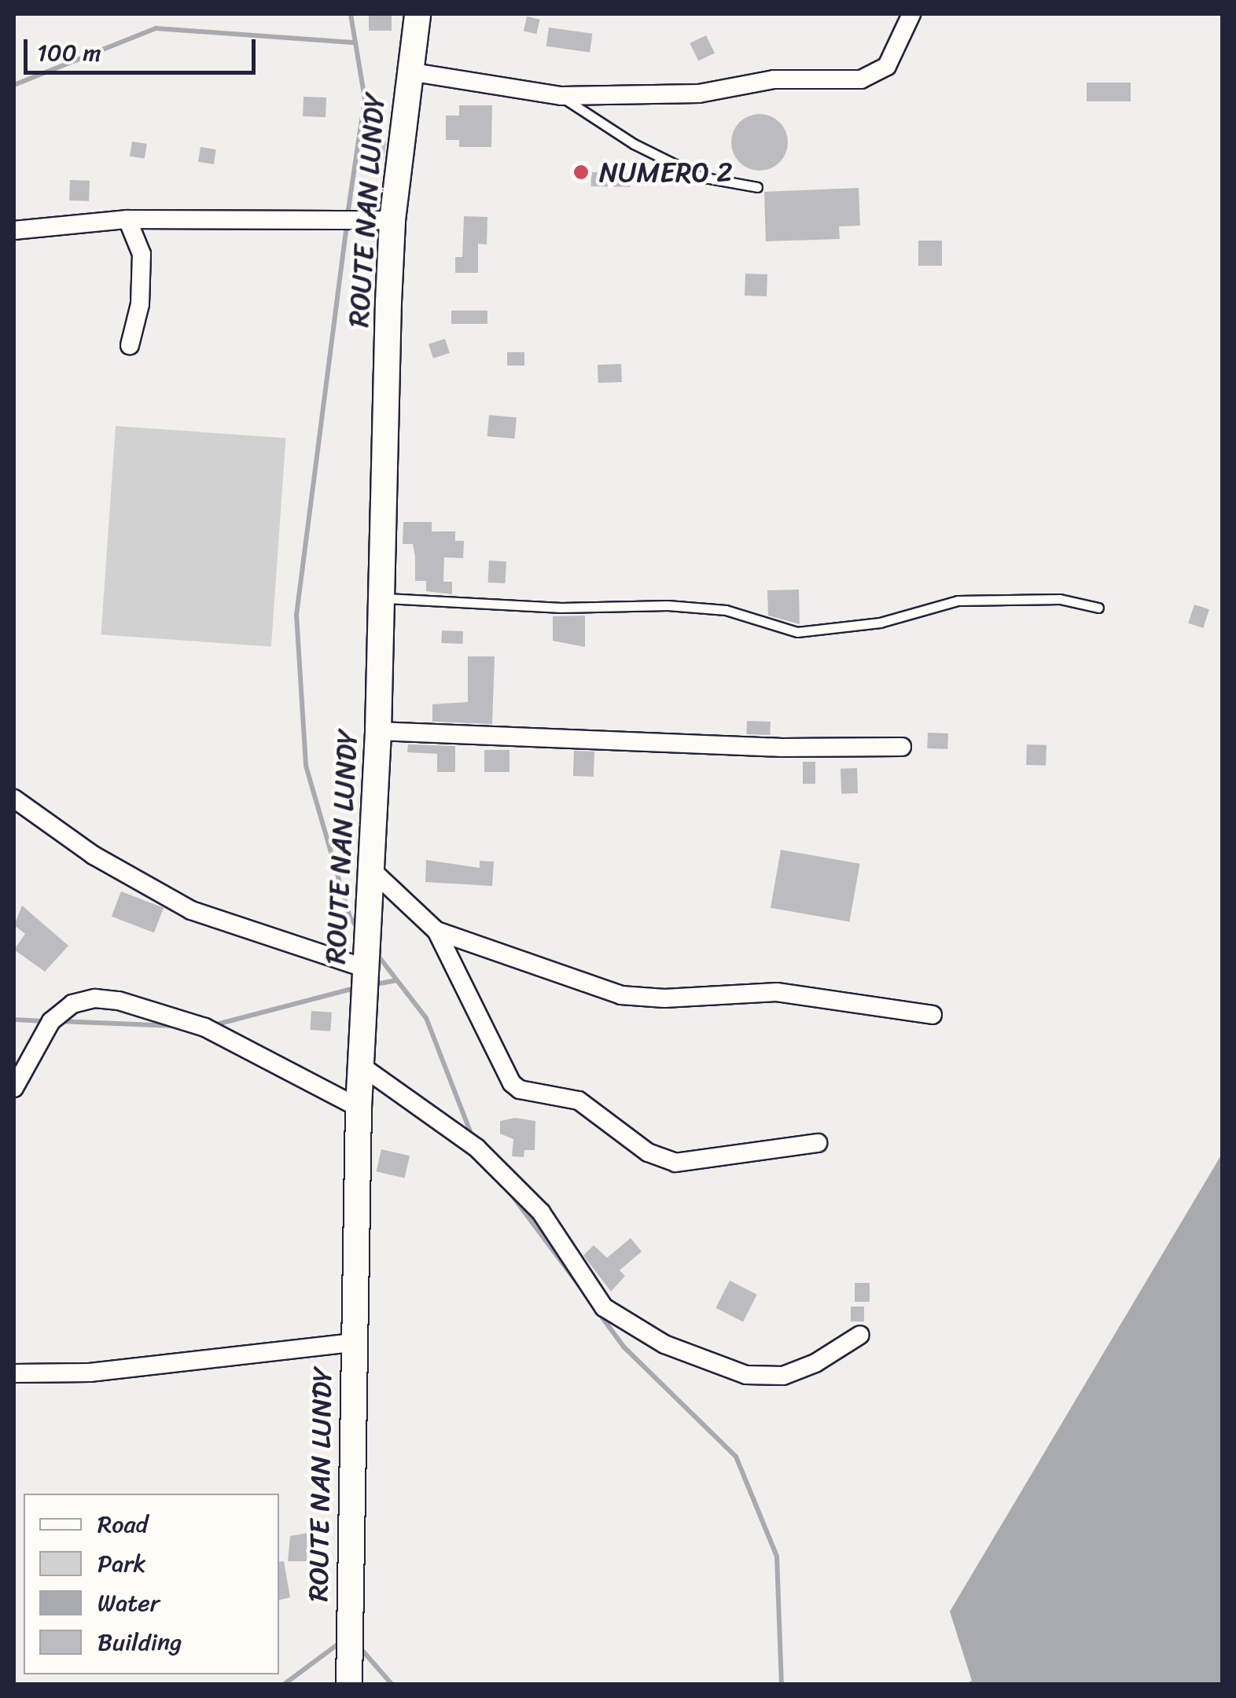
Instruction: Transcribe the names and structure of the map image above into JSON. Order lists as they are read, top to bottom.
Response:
{
  "streets": {
    "main road": ["ROUTE NAN LUNDY"]
  },
  "places": ["NUMERO 2"],
  "legend": [
    "Road",
    "Park",
    "Water",
    "Building"
  ],
  "scale_bar": "100 m"
}
